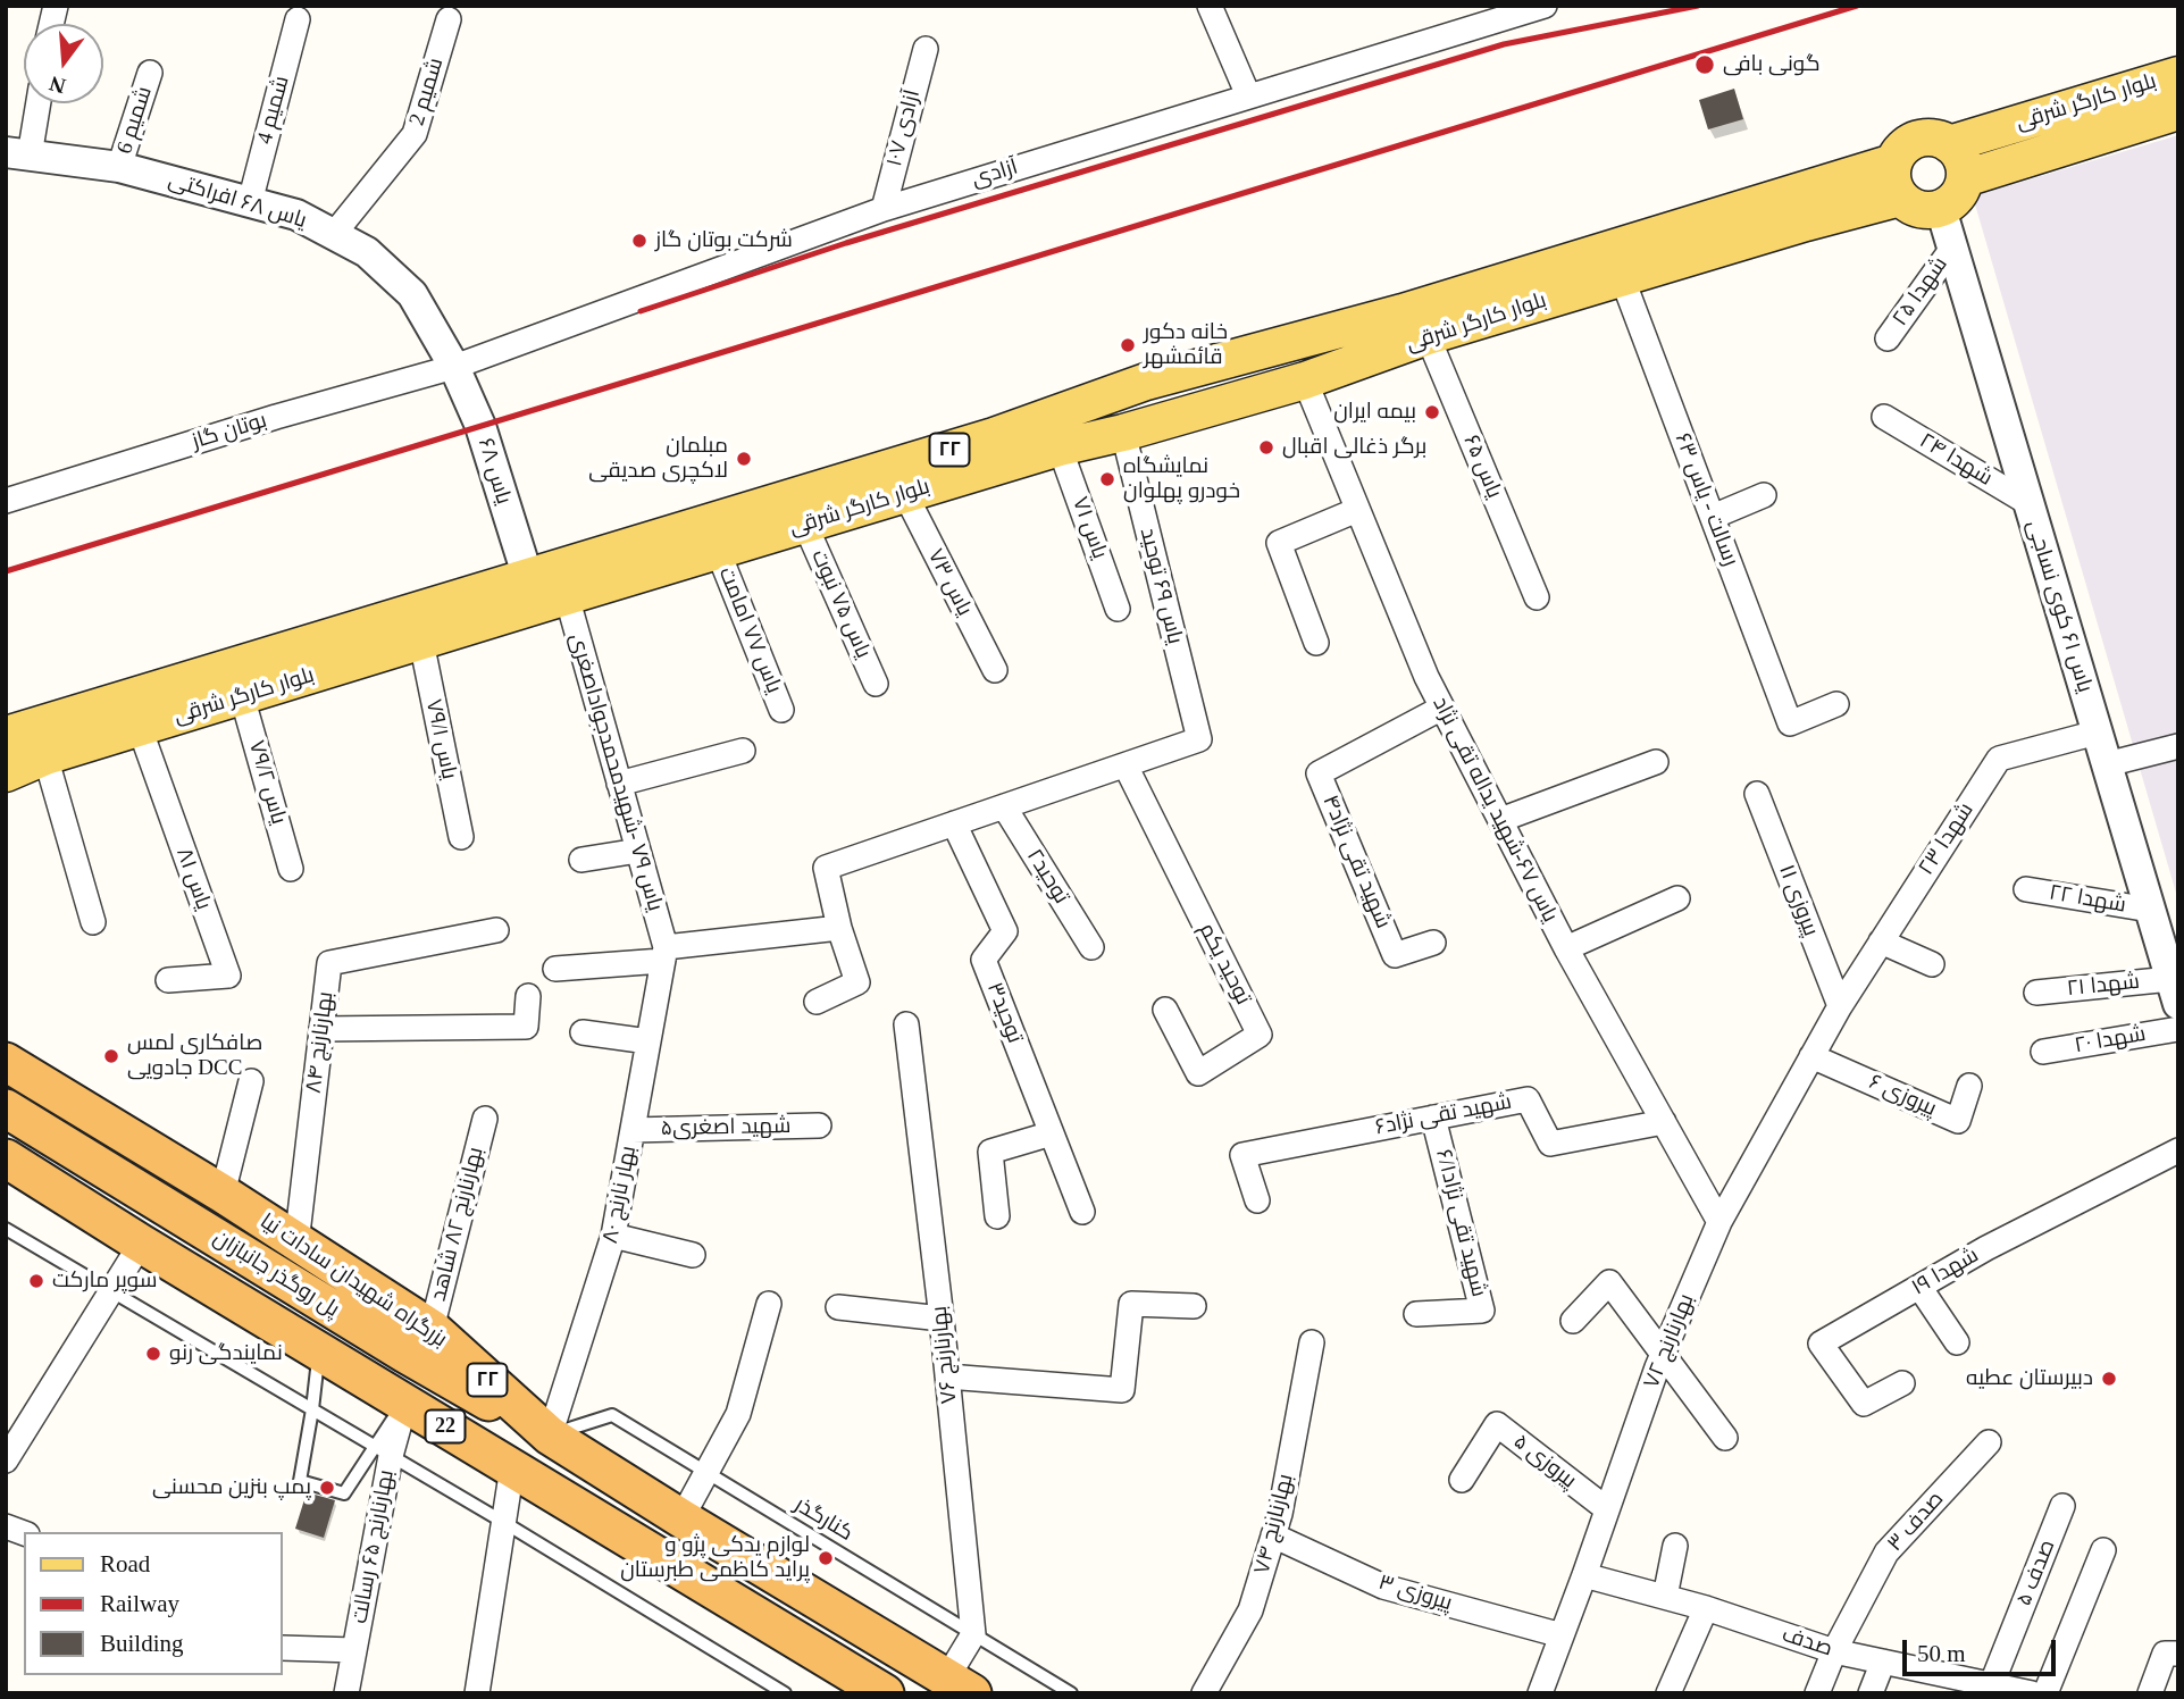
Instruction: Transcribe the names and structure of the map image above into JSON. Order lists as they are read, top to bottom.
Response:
{
  "streets": {
    "highway": [
      "۲۲",
      "پل روگذر جانبازان",
      "بزرگراه شهیدان سادات نیا",
      "22"
    ],
    "main road": ["بلوار کارگر شرقی"],
    "street": [
      "شمیم 2",
      "شمیم 4",
      "شمیم 6",
      "آزادی ۱۰۷",
      "آزادی",
      "یاس ۶۸ افراکتی",
      "شهدا ۲۵",
      "بوتان گاز",
      "شهدا ۲۴",
      "یاس ۶۵",
      "یاس ۶۸",
      "رسالت - یاس ۶۳",
      "یاس ۷۱",
      "یاس ۷۳",
      "یاس ۶۹ توحید",
      "یاس ۷۵ نبوت",
      "یاس ۶۱ کوی نساجی",
      "یاس ۷۷ امامت",
      "یاس ۷۹/۱",
      "یاس ۷۹ -شهیدمحمدجواداصغری",
      "یاس ۷۹/۲",
      "یاس ۶۷-شهید یداله تقی نژاد",
      "شهدا ۲۳",
      "شهید تقی نژاد۴",
      "توحید۲",
      "یاس ۸۱",
      "شهدا ۲۲",
      "پیروزی ۱۱",
      "توحید یکم",
      "شهدا ۲۱",
      "توحید۳",
      "شهدا ۲۰",
      "بهارنارنج ۸۴",
      "پیروزی ۶",
      "شهید تقی نژاد۶",
      "شهید اصغری۵",
      "بهار نارنج ۸۰",
      "شهید تقی نژاد۶/۱",
      "بهارنارنج ۸۲ شاهد",
      "شهدا ۱۹",
      "بهارنارنج ۷۲",
      "بهارنارنج ۷۶",
      "پیروزی ۵",
      "صدف ۳",
      "بهارنارنج ۷۴",
      "بهارنارنج ۶۵ رسالت",
      "صدف ۵",
      "پیروزی ۳",
      "صدف"
    ],
    "lane": ["کنارگذر"]
  },
  "crossings": [
    ["شمیم 2", "یاس ۶۸ افراکتی"],
    ["بلوار کارگر شرقی", "یاس ۶۵"],
    ["بلوار کارگر شرقی", "یاس ۶۸"],
    ["بلوار کارگر شرقی", "رسالت - یاس ۶۳"],
    ["بلوار کارگر شرقی", "یاس ۷۱"],
    ["بلوار کارگر شرقی", "یاس ۷۳"],
    ["بلوار کارگر شرقی", "یاس ۶۹ توحید"],
    ["بلوار کارگر شرقی", "یاس ۷۵ نبوت"],
    ["بلوار کارگر شرقی", "یاس ۶۱ کوی نساجی"],
    ["بلوار کارگر شرقی", "یاس ۷۷ امامت"],
    ["بلوار کارگر شرقی", "یاس ۷۹/۱"],
    ["بلوار کارگر شرقی", "یاس ۷۹ -شهیدمحمدجواداصغری"],
    ["بلوار کارگر شرقی", "یاس ۷۹/۲"],
    ["بلوار کارگر شرقی", "یاس ۶۷-شهید یداله تقی نژاد"],
    ["بلوار کارگر شرقی", "یاس ۸۱"],
    ["شمیم 4", "یاس ۶۸ افراکتی"],
    ["شمیم 6", "یاس ۶۸ افراکتی"],
    ["آزادی ۱۰۷", "آزادی"],
    ["آزادی", "یاس ۶۸ افراکتی"],
    ["آزادی", "بوتان گاز"],
    ["آزادی", "یاس ۶۸"],
    ["یاس ۶۸ افراکتی", "بوتان گاز"],
    ["یاس ۶۸ افراکتی", "یاس ۶۸"],
    ["شهدا ۲۵", "یاس ۶۱ کوی نساجی"],
    ["بوتان گاز", "یاس ۶۸"],
    ["شهدا ۲۴", "یاس ۶۱ کوی نساجی"],
    ["یاس ۶۹ توحید", "توحید یکم"],
    ["یاس ۶۱ کوی نساجی", "شهدا ۲۳"],
    ["یاس ۶۱ کوی نساجی", "شهدا ۲۲"],
    ["یاس ۶۱ کوی نساجی", "شهدا ۲۱"],
    ["یاس ۷۹ -شهیدمحمدجواداصغری", "بهار نارنج ۸۰"],
    ["یاس ۶۷-شهید یداله تقی نژاد", "شهید تقی نژاد۴"],
    ["یاس ۶۷-شهید یداله تقی نژاد", "شهید تقی نژاد۶"],
    ["یاس ۶۷-شهید یداله تقی نژاد", "بهارنارنج ۷۲"],
    ["شهدا ۲۳", "پیروزی ۱۱"],
    ["شهدا ۲۳", "بهارنارنج ۷۲"],
    ["پیروزی ۱۱", "بهارنارنج ۷۲"],
    ["بهارنارنج ۸۴", "بزرگراه شهیدان سادات نیا"],
    ["پیروزی ۶", "بهارنارنج ۷۲"],
    ["شهید تقی نژاد۶", "شهید تقی نژاد۶/۱"],
    ["شهید اصغری۵", "بهار نارنج ۸۰"],
    ["بهار نارنج ۸۰", "پل روگذر جانبازان"],
    ["بهار نارنج ۸۰", "بزرگراه شهیدان سادات نیا"],
    ["بهار نارنج ۸۰", "کنارگذر"],
    ["بهارنارنج ۸۲ شاهد", "بزرگراه شهیدان سادات نیا"],
    ["پل روگذر جانبازان", "بزرگراه شهیدان سادات نیا"],
    ["پل روگذر جانبازان", "کنارگذر"],
    ["بزرگراه شهیدان سادات نیا", "کنارگذر"],
    ["بهارنارنج ۷۲", "پیروزی ۵"],
    ["بهارنارنج ۷۲", "پیروزی ۳"],
    ["بهارنارنج ۷۲", "صدف"],
    ["بهارنارنج ۷۶", "کنارگذر"],
    ["22", "بهارنارنج ۶۵ رسالت"],
    ["صدف ۳", "صدف"],
    ["بهارنارنج ۷۴", "پیروزی ۳"],
    ["صدف ۵", "صدف"]
  ],
  "places": [
    "گونی بافی",
    "شرکت بوتان گاز",
    "خانه دکور قائمشهر",
    "بیمه ایران",
    "برگر ذغالی اقبال",
    "مبلمان لاکچری صدیقی",
    "نمایشگاه خودرو پهلوان",
    "صافکاری لمس جادویی DCC",
    "سوپر مارکت",
    "نمایندگی رنو",
    "دبیرستان عطیه",
    "پمپ بنزین محسنی",
    "لوازم یدکی پژو و پراید کاظمی طبرستان"
  ],
  "legend": ["Road", "Railway", "Building"],
  "scale_bar": "50 m",
  "north": "bottom"
}
